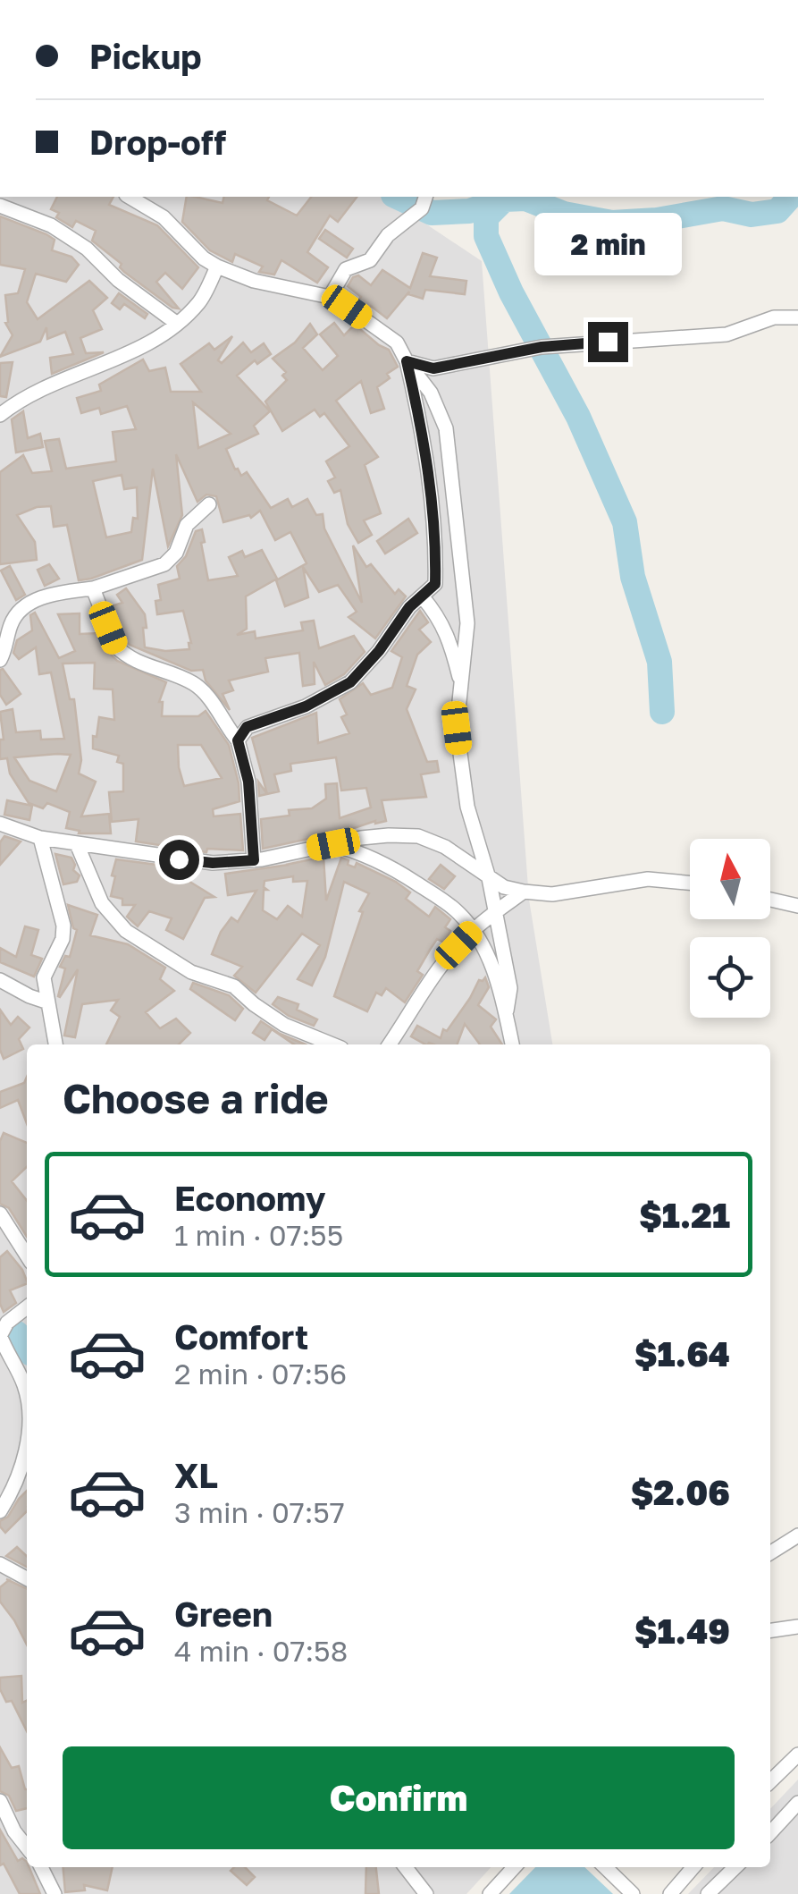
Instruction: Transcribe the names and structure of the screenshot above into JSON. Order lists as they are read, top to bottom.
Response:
{
  "north": "top",
  "page": {
    "banner": ["Pickup", "Drop-off"],
    "bubble": "2 min",
    "heading": "Choose a ride",
    "list": [
      {
        "name": "Economy",
        "note": "1 min · 07:55",
        "value": "$1.21"
      },
      {
        "name": "Comfort",
        "note": "2 min · 07:56",
        "value": "$1.64"
      },
      {
        "name": "XL",
        "note": "3 min · 07:57",
        "value": "$2.06"
      },
      {
        "name": "Green",
        "note": "4 min · 07:58",
        "value": "$1.49"
      }
    ],
    "buttons": "Confirm"
  }
}
